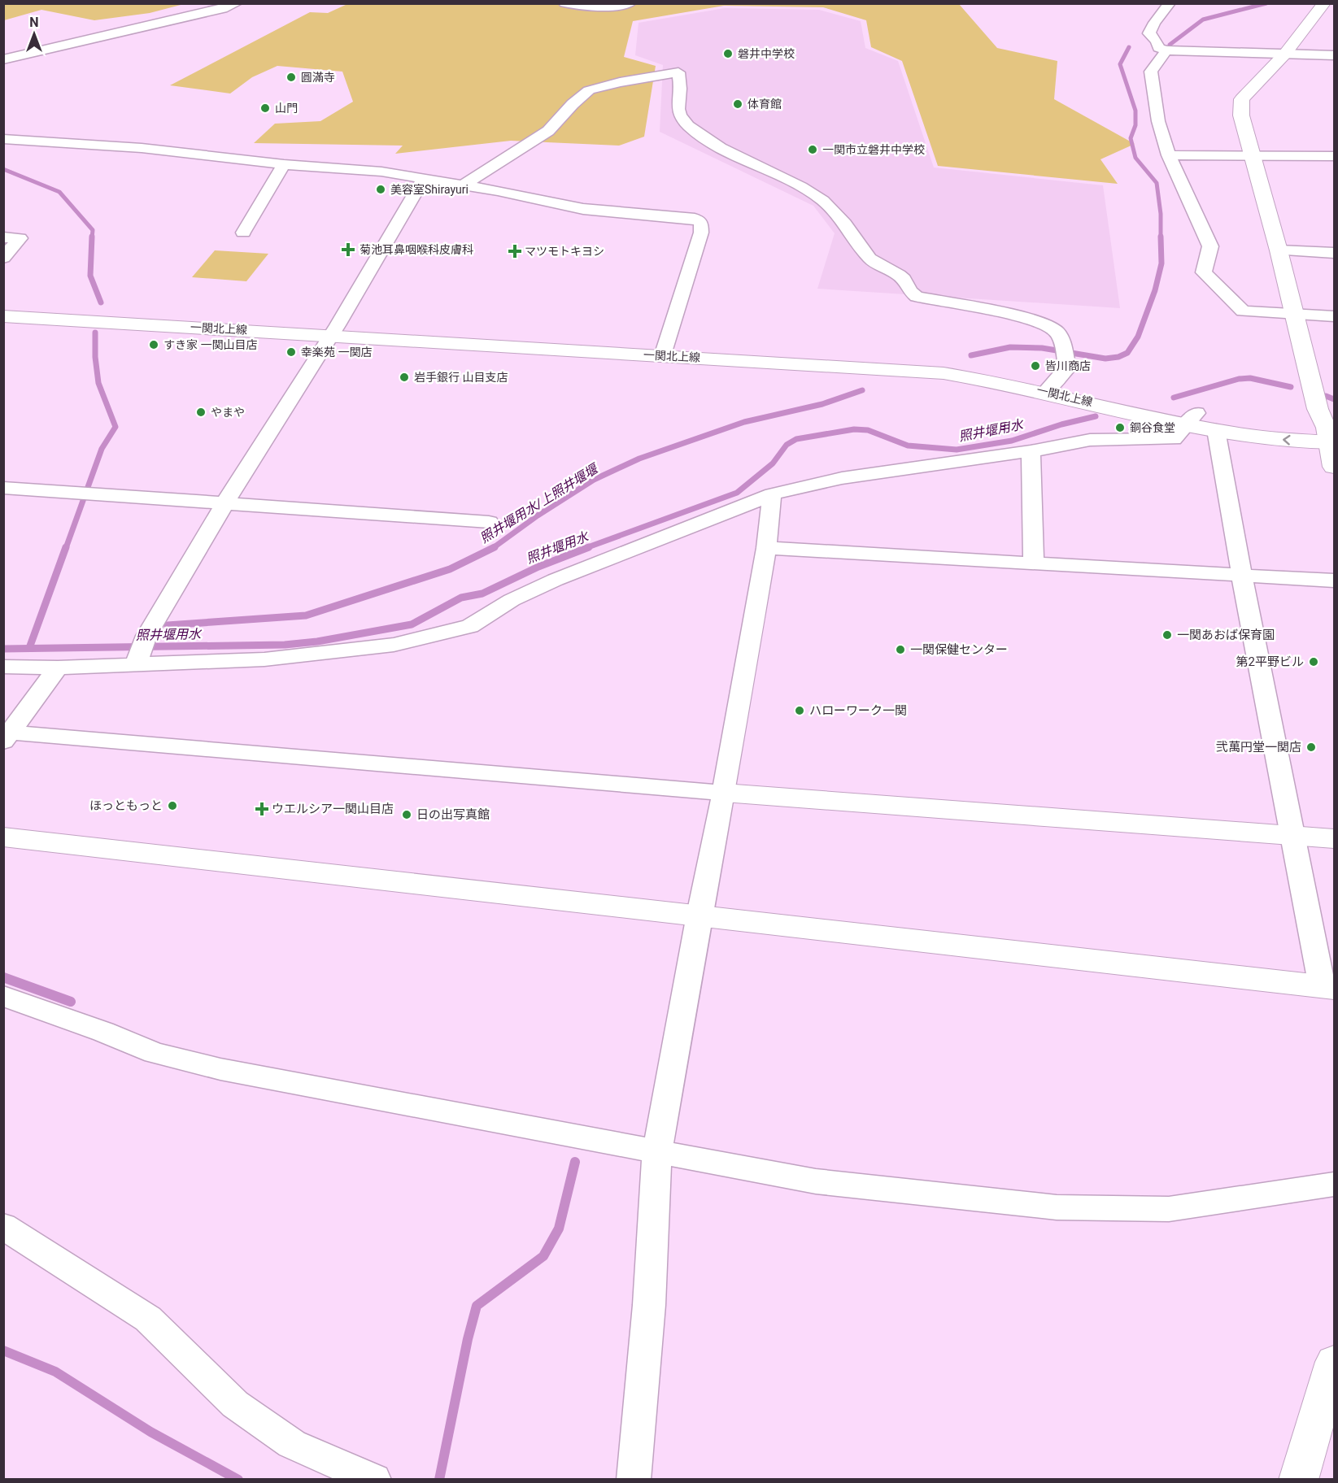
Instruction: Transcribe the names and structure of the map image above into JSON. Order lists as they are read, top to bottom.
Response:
{
  "streets": {
    "street": ["一関北上線"]
  },
  "water": ["照井堰用水", "照井堰用水/上照井堰堰"],
  "places": {
    "other": [
      "磐井中学校",
      "圓滿寺",
      "体育館",
      "山門",
      "一関市立磐井中学校",
      "美容室Shirayuri",
      "すき家 一関山目店",
      "幸楽苑 一関店",
      "皆川商店",
      "岩手銀行 山目支店",
      "やまや",
      "銅谷食堂",
      "一関あおば保育園",
      "一関保健センター",
      "第2平野ビル",
      "ハローワーク一関",
      "弐萬円堂一関店",
      "ほっともっと",
      "日の出写真館"
    ],
    "health": ["菊池耳鼻咽喉科皮膚科", "マツモトキヨシ", "ウエルシア一関山目店"]
  },
  "north": "top"
}
